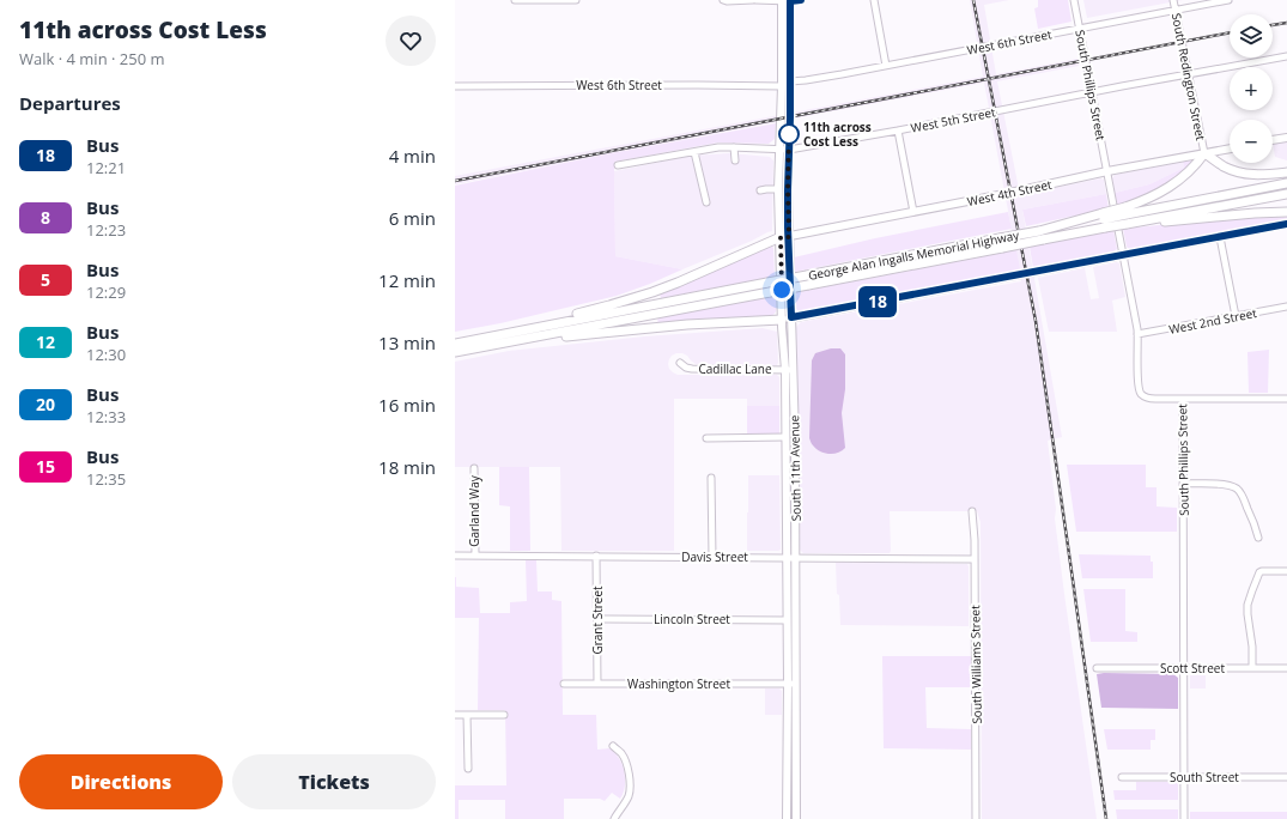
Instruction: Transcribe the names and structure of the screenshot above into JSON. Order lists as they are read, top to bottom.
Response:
{
  "streets": {
    "highway": ["George Alan Ingalls Memorial Highway"],
    "main road": ["West 4th Street", "South 11th Avenue"],
    "street": [
      "West 6th Street",
      "South Redington Street",
      "South Phillips Street",
      "West 5th Street",
      "West 2nd Street",
      "Cadillac Lane",
      "Garland Way",
      "Davis Street",
      "Lincoln Street",
      "Grant Street",
      "South Williams Street",
      "Scott Street",
      "Washington Street",
      "South Street"
    ]
  },
  "crossings": [
    ["West 6th Street", "South Redington Street"],
    ["West 6th Street", "South Phillips Street"],
    ["West 6th Street", "South 11th Avenue"],
    ["South Redington Street", "West 5th Street"],
    ["South Redington Street", "West 4th Street"],
    ["South Phillips Street", "West 5th Street"],
    ["South Phillips Street", "West 4th Street"],
    ["South Phillips Street", "West 2nd Street"],
    ["South Phillips Street", "Scott Street"],
    ["South Phillips Street", "South Street"],
    ["West 5th Street", "South 11th Avenue"],
    ["West 4th Street", "South 11th Avenue"],
    ["Cadillac Lane", "South 11th Avenue"],
    ["South 11th Avenue", "Davis Street"],
    ["South 11th Avenue", "Lincoln Street"],
    ["South 11th Avenue", "Washington Street"],
    ["Garland Way", "Davis Street"],
    ["Davis Street", "Grant Street"],
    ["Davis Street", "South Williams Street"],
    ["Lincoln Street", "Grant Street"],
    ["Grant Street", "Washington Street"]
  ],
  "places": ["11th across Cost Less"],
  "lines": ["bus line 18"],
  "page": {
    "heading": [
      ["11th across Cost Less", "Walk · 4 min · 250 m"],
      "Departures"
    ],
    "on_map": "18",
    "map_buttons": ["+", "−"],
    "list": [
      {
        "mark": "18",
        "name": "Bus",
        "note": "12:21",
        "value": "4 min"
      },
      {
        "mark": "8",
        "name": "Bus",
        "note": "12:23",
        "value": "6 min"
      },
      {
        "mark": "5",
        "name": "Bus",
        "note": "12:29",
        "value": "12 min"
      },
      {
        "mark": "12",
        "name": "Bus",
        "note": "12:30",
        "value": "13 min"
      },
      {
        "mark": "20",
        "name": "Bus",
        "note": "12:33",
        "value": "16 min"
      },
      {
        "mark": "15",
        "name": "Bus",
        "note": "12:35",
        "value": "18 min"
      }
    ],
    "buttons": ["Directions", "Tickets"]
  }
}
